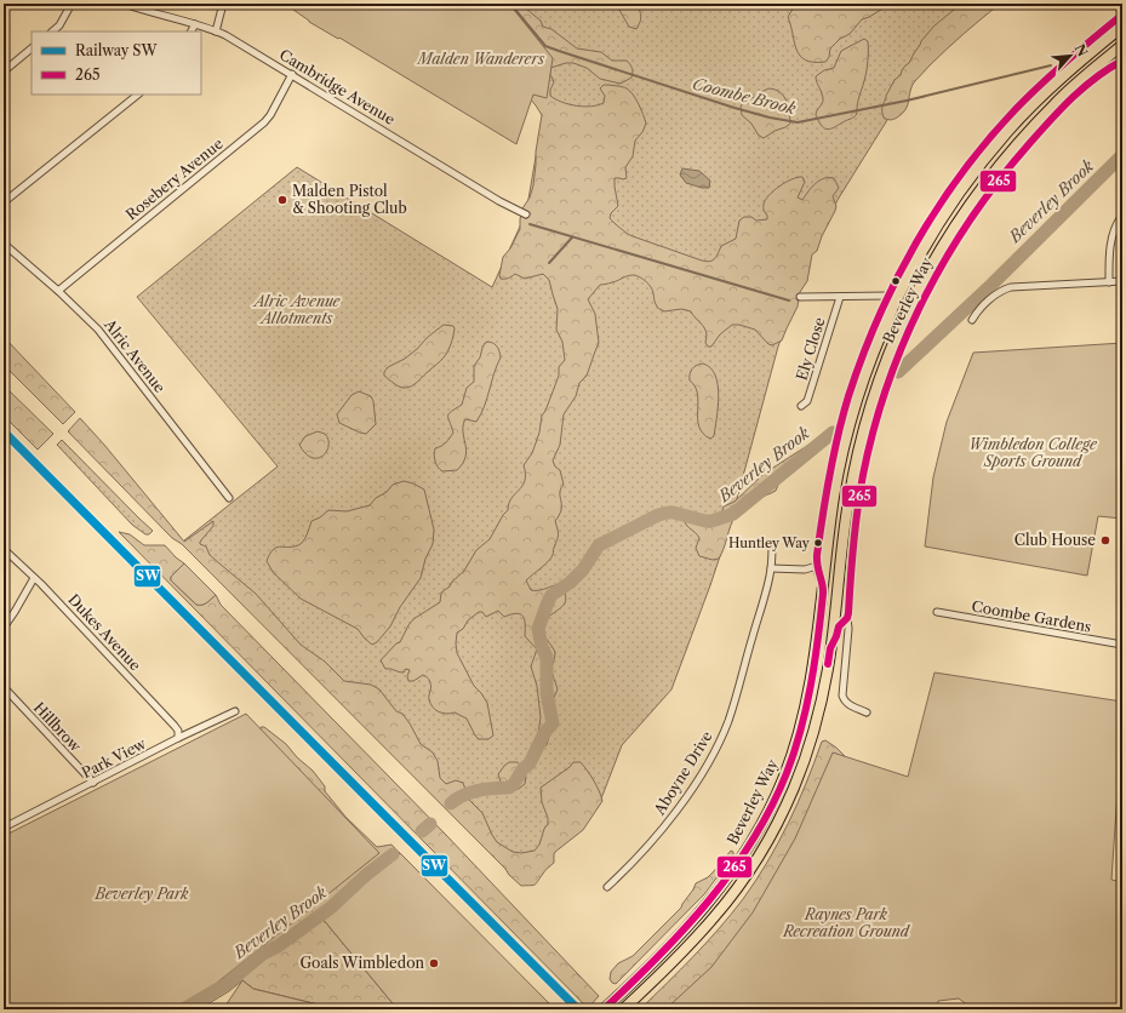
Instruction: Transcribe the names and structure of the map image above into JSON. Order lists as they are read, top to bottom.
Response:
{
  "streets": {
    "highway": ["Beverley Way"],
    "street": [
      "Cambridge Avenue",
      "Rosebery Avenue",
      "Ely Close",
      "Alric Avenue",
      "Coombe Gardens",
      "Dukes Avenue",
      "Hillbrow",
      "Park View",
      "Aboyne Drive"
    ]
  },
  "crossings": [
    ["Cambridge Avenue", "Rosebery Avenue"],
    ["Rosebery Avenue", "Alric Avenue"],
    ["Dukes Avenue", "Park View"],
    ["Hillbrow", "Park View"]
  ],
  "water": ["Coombe Brook", "Beverley Brook"],
  "parks": [
    "Malden Wanderers",
    "Alric Avenue Allotments",
    "Wimbledon College Sports Ground",
    "Beverley Park",
    "Raynes Park Recreation Ground"
  ],
  "places": [
    "Malden Pistol & Shooting Club",
    "Club House",
    "Huntley Way",
    "Goals Wimbledon"
  ],
  "lines": ["transit line 265", "rail line SW"],
  "legend": ["Railway SW", "265"],
  "north": "top right"
}
